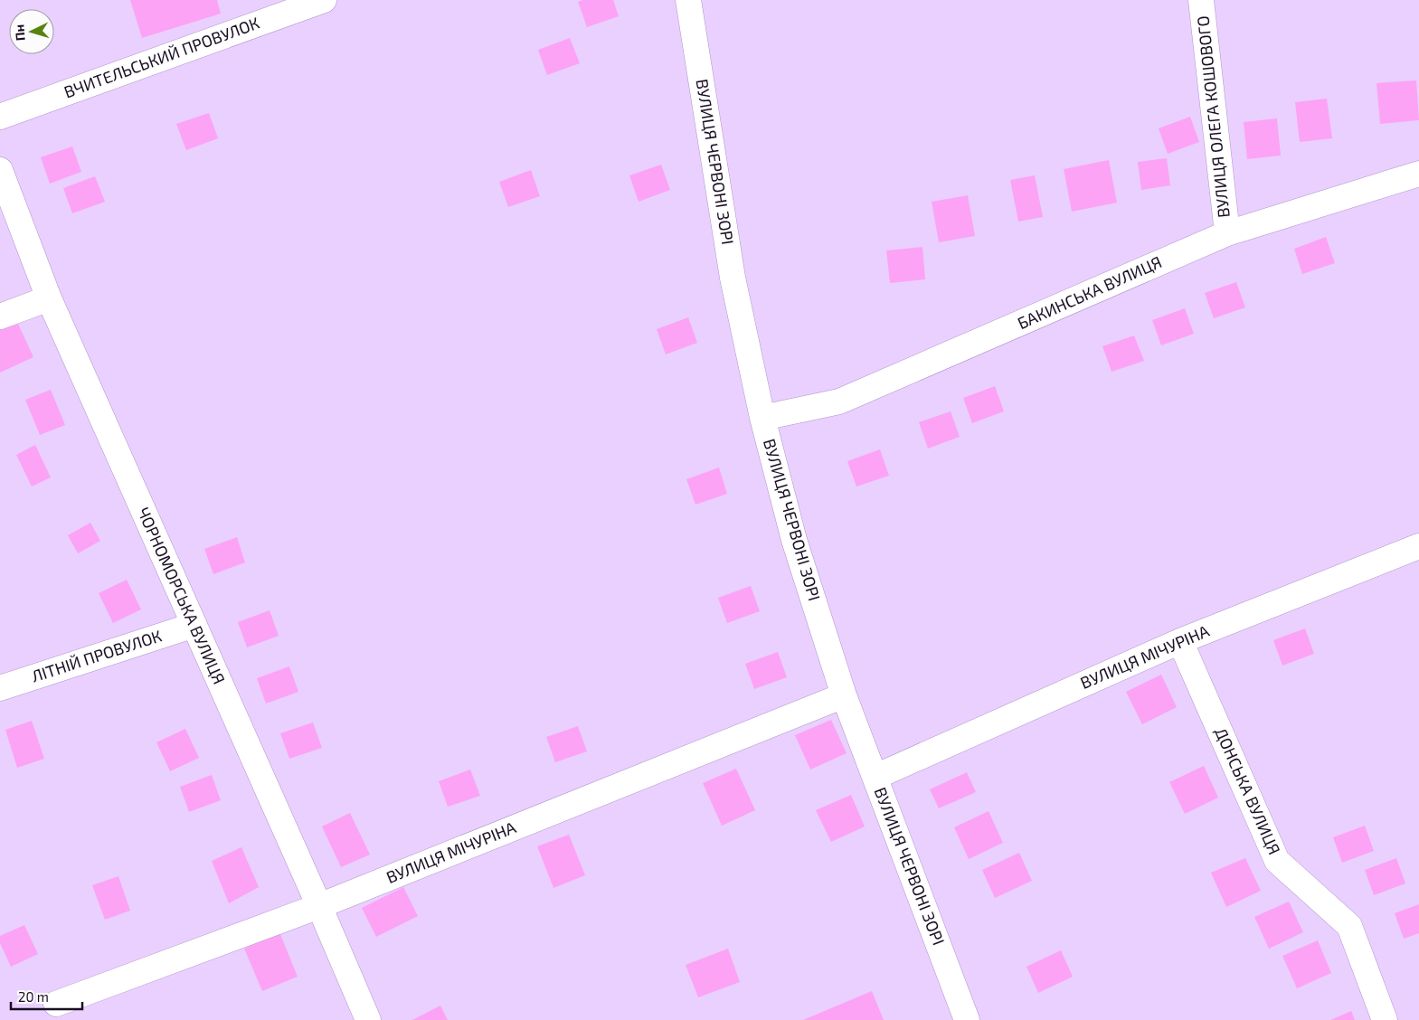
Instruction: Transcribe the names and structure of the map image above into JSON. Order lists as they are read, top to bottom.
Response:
{
  "streets": {
    "street": [
      "ВЧИТЕЛЬСЬКИЙ ПРОВУЛОК",
      "ВУЛИЦЯ ОЛЕГА КОШОВОГО",
      "ВУЛИЦЯ ЧЕРВОНІ ЗОРІ",
      "БАКИНСЬКА ВУЛИЦЯ",
      "ЧОРНОМОРСЬКА ВУЛИЦЯ",
      "ЛІТНІЙ ПРОВУЛОК",
      "ВУЛИЦЯ МІЧУРІНА",
      "ДОНСЬКА ВУЛИЦЯ"
    ]
  },
  "crossings": [
    ["ВУЛИЦЯ ОЛЕГА КОШОВОГО", "БАКИНСЬКА ВУЛИЦЯ"],
    ["ВУЛИЦЯ ЧЕРВОНІ ЗОРІ", "БАКИНСЬКА ВУЛИЦЯ"],
    ["ВУЛИЦЯ ЧЕРВОНІ ЗОРІ", "ВУЛИЦЯ МІЧУРІНА"],
    ["ЧОРНОМОРСЬКА ВУЛИЦЯ", "ЛІТНІЙ ПРОВУЛОК"],
    ["ЧОРНОМОРСЬКА ВУЛИЦЯ", "ВУЛИЦЯ МІЧУРІНА"],
    ["ВУЛИЦЯ МІЧУРІНА", "ДОНСЬКА ВУЛИЦЯ"]
  ],
  "scale_bar": "20 m",
  "north": "left"
}
